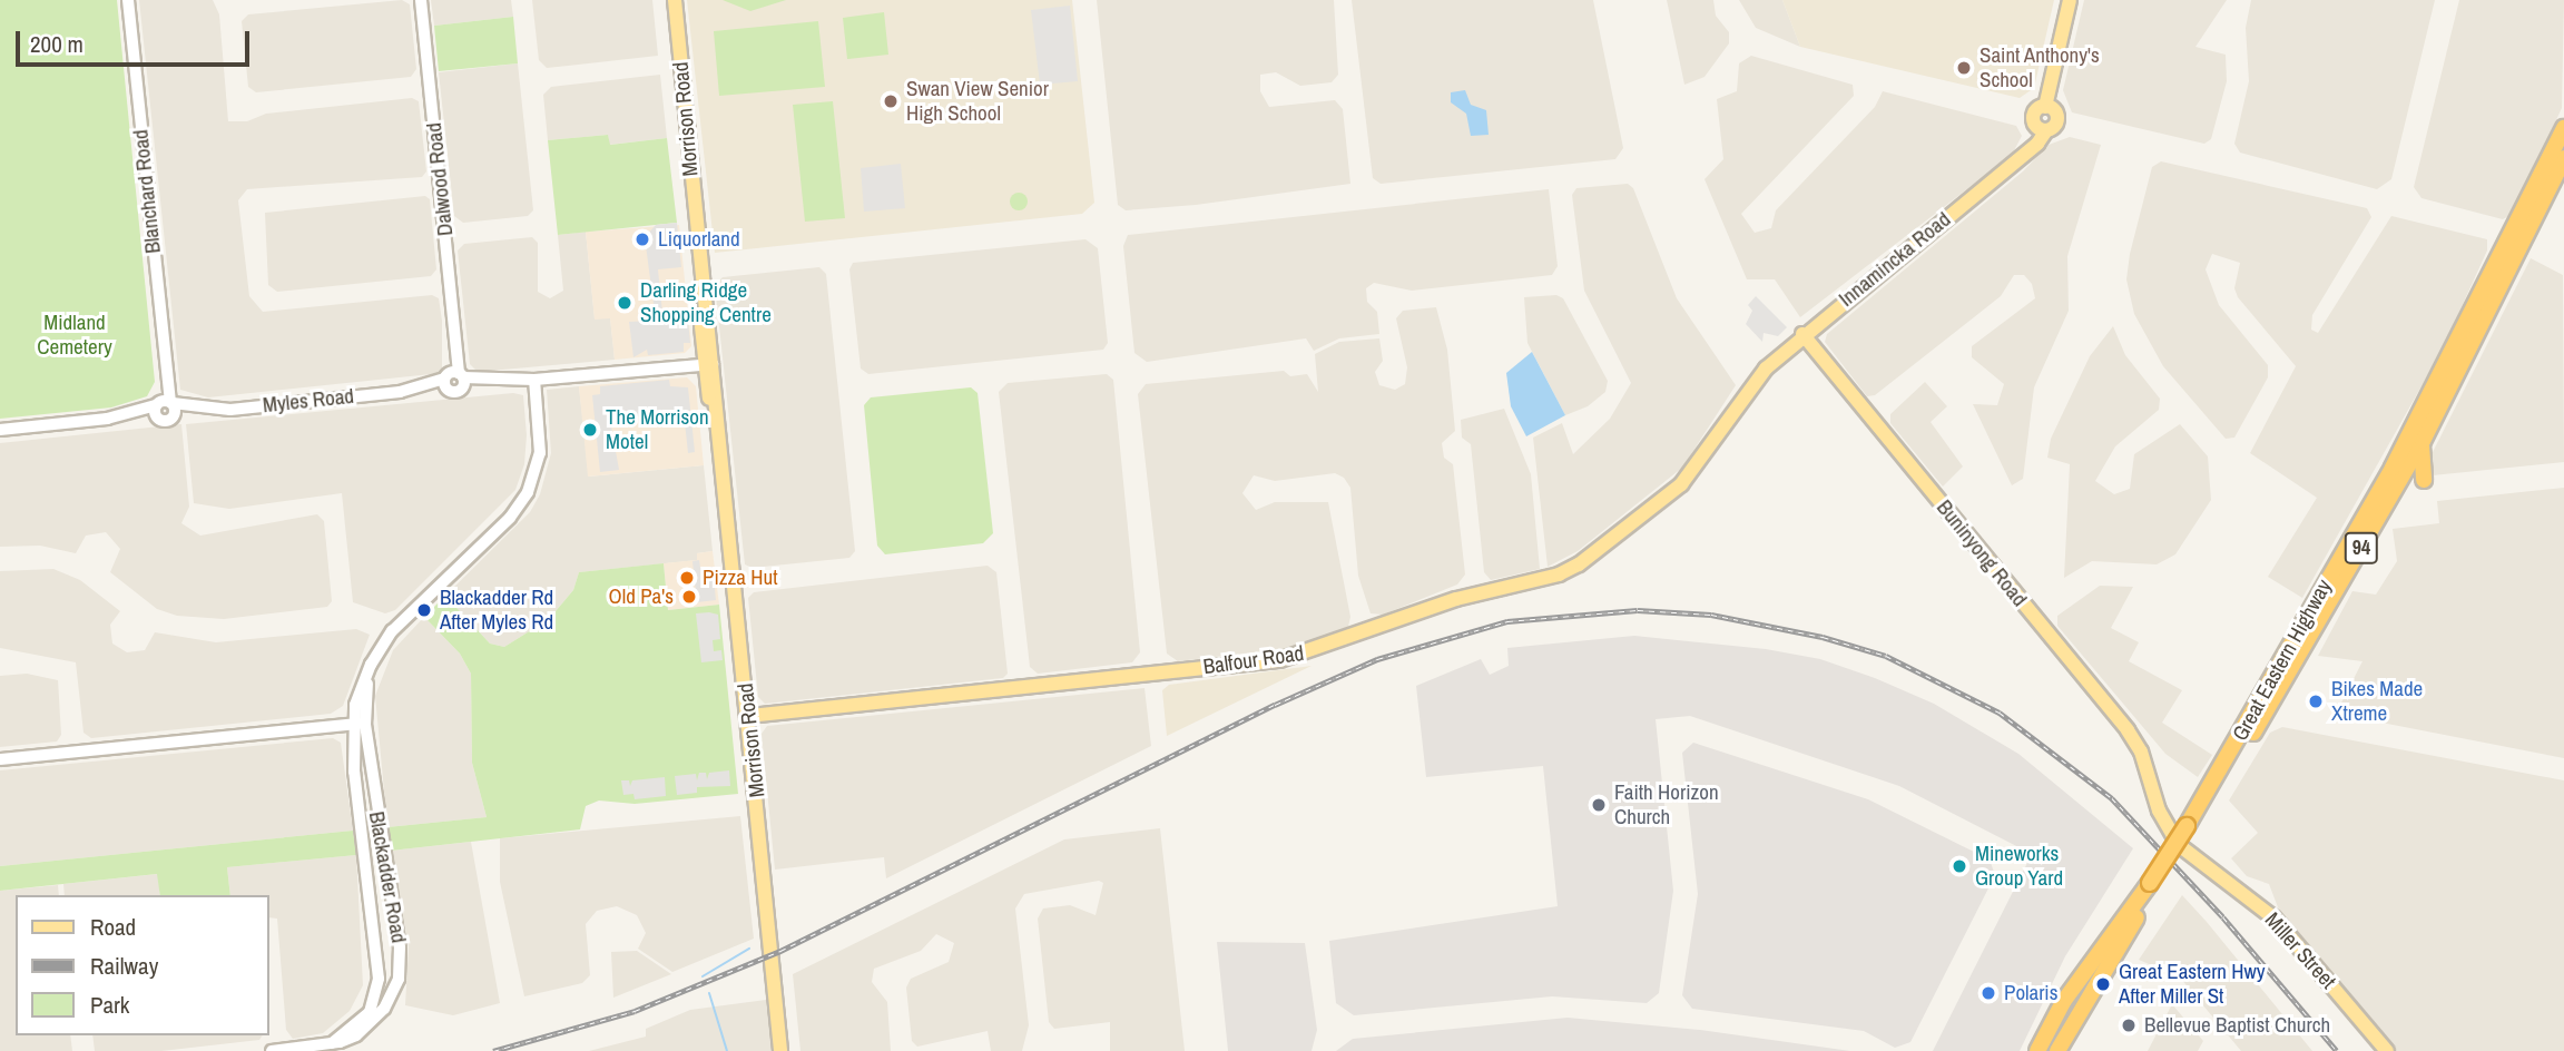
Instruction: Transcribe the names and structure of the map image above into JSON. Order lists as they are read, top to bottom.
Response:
{
  "streets": {
    "highway": ["94", "Great Eastern Highway"],
    "main road": [
      "Morrison Road",
      "Innamincka Road",
      "Buninyong Road",
      "Balfour Road",
      "Miller Street"
    ],
    "street": [
      "Dalwood Road",
      "Blanchard Road",
      "Myles Road",
      "Blackadder Road"
    ]
  },
  "crossings": [
    ["Morrison Road", "Myles Road"],
    ["Morrison Road", "Balfour Road"],
    ["Dalwood Road", "Myles Road"],
    ["Blanchard Road", "Myles Road"],
    ["Innamincka Road", "Buninyong Road"],
    ["Innamincka Road", "Balfour Road"],
    ["Myles Road", "Blackadder Road"],
    ["Buninyong Road", "Miller Street"]
  ],
  "parks": ["Midland Cemetery"],
  "places": [
    "Saint Anthony's School",
    "Swan View Senior High School",
    "Liquorland",
    "Darling Ridge Shopping Centre",
    "The Morrison Motel",
    "Pizza Hut",
    "Old Pa's",
    "Blackadder Rd After Myles Rd",
    "Bikes Made Xtreme",
    "Faith Horizon Church",
    "Mineworks Group Yard",
    "Great Eastern Hwy After Miller St",
    "Polaris",
    "Bellevue Baptist Church"
  ],
  "legend": ["Road", "Railway", "Park"],
  "scale_bar": "200 m"
}
